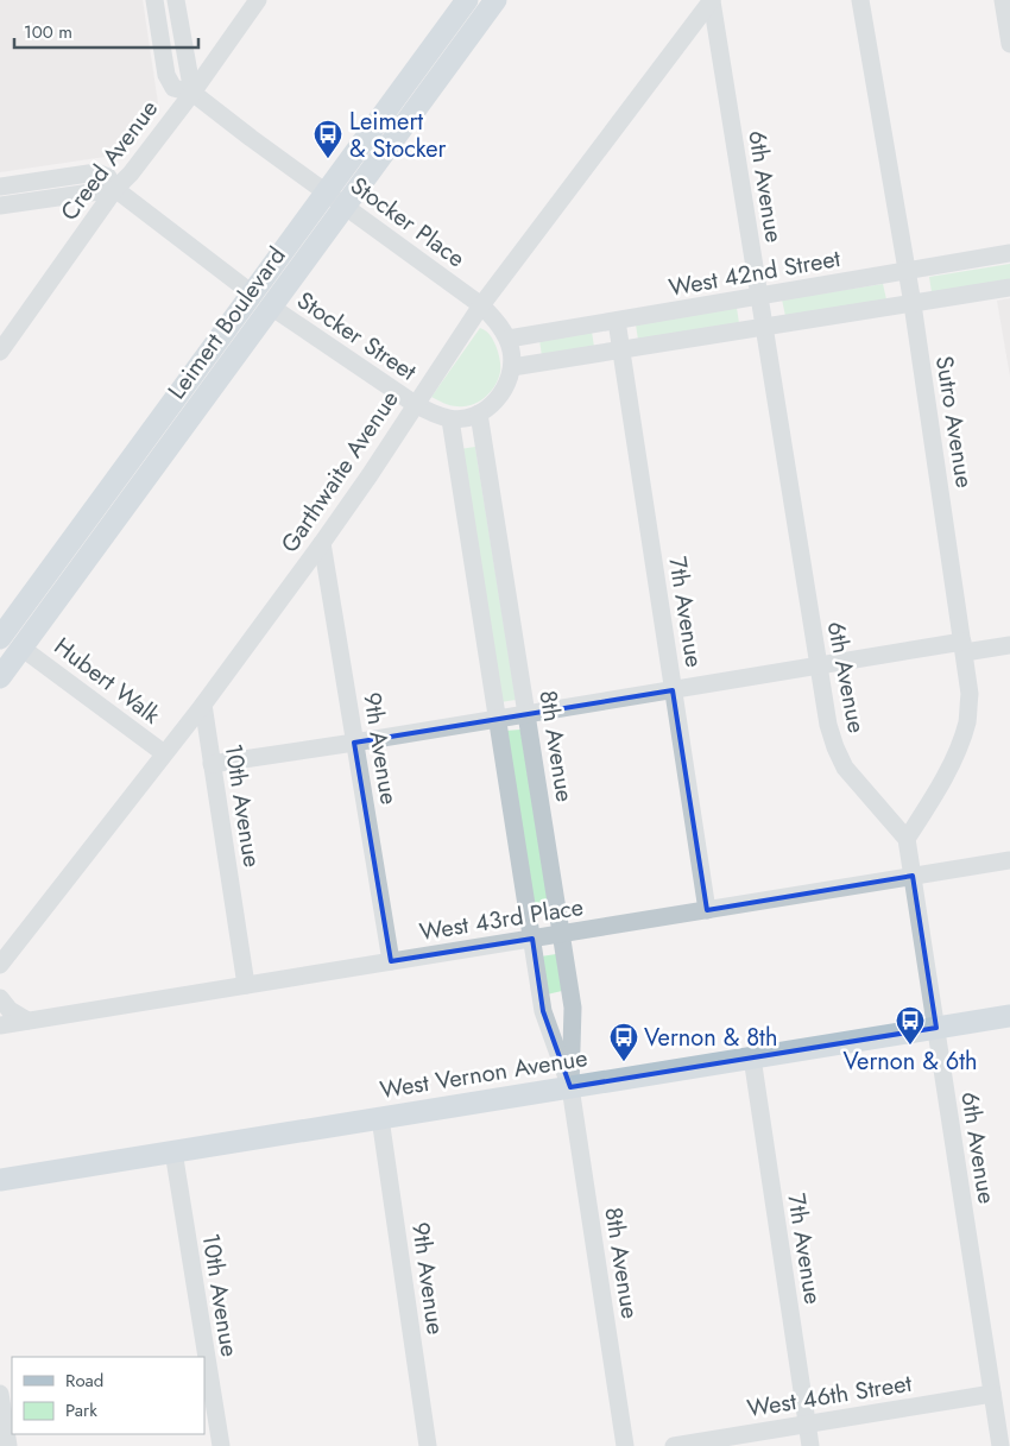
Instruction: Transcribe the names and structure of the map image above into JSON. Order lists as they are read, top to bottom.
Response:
{
  "streets": {
    "main road": ["Leimert Boulevard", "West Vernon Avenue"],
    "street": [
      "Creed Avenue",
      "6th Avenue",
      "Stocker Place",
      "West 42nd Street",
      "Stocker Street",
      "Sutro Avenue",
      "Garthwaite Avenue",
      "7th Avenue",
      "Hubert Walk",
      "8th Avenue",
      "9th Avenue",
      "10th Avenue",
      "West 43rd Place",
      "West 46th Street"
    ]
  },
  "crossings": [
    ["Creed Avenue", "Stocker Place"],
    ["6th Avenue", "West 42nd Street"],
    ["6th Avenue", "Sutro Avenue"],
    ["6th Avenue", "Garthwaite Avenue"],
    ["6th Avenue", "West 43rd Place"],
    ["6th Avenue", "West Vernon Avenue"],
    ["6th Avenue", "West 46th Street"],
    ["Stocker Place", "West 42nd Street"],
    ["Stocker Place", "Leimert Boulevard"],
    ["Stocker Place", "Garthwaite Avenue"],
    ["West 42nd Street", "Sutro Avenue"],
    ["West 42nd Street", "7th Avenue"],
    ["Leimert Boulevard", "Stocker Street"],
    ["Leimert Boulevard", "Hubert Walk"],
    ["Stocker Street", "Garthwaite Avenue"],
    ["Stocker Street", "8th Avenue"],
    ["Garthwaite Avenue", "Hubert Walk"],
    ["Garthwaite Avenue", "9th Avenue"],
    ["Garthwaite Avenue", "10th Avenue"],
    ["7th Avenue", "West 43rd Place"],
    ["7th Avenue", "West Vernon Avenue"],
    ["7th Avenue", "West 46th Street"],
    ["8th Avenue", "West 43rd Place"],
    ["8th Avenue", "West Vernon Avenue"],
    ["9th Avenue", "West 43rd Place"],
    ["9th Avenue", "West Vernon Avenue"],
    ["10th Avenue", "West 43rd Place"],
    ["10th Avenue", "West Vernon Avenue"]
  ],
  "places": {
    "bus stop": ["Leimert & Stocker", "Vernon & 6th", "Vernon & 8th"]
  },
  "legend": ["Road", "Park"],
  "scale_bar": "100 m"
}
